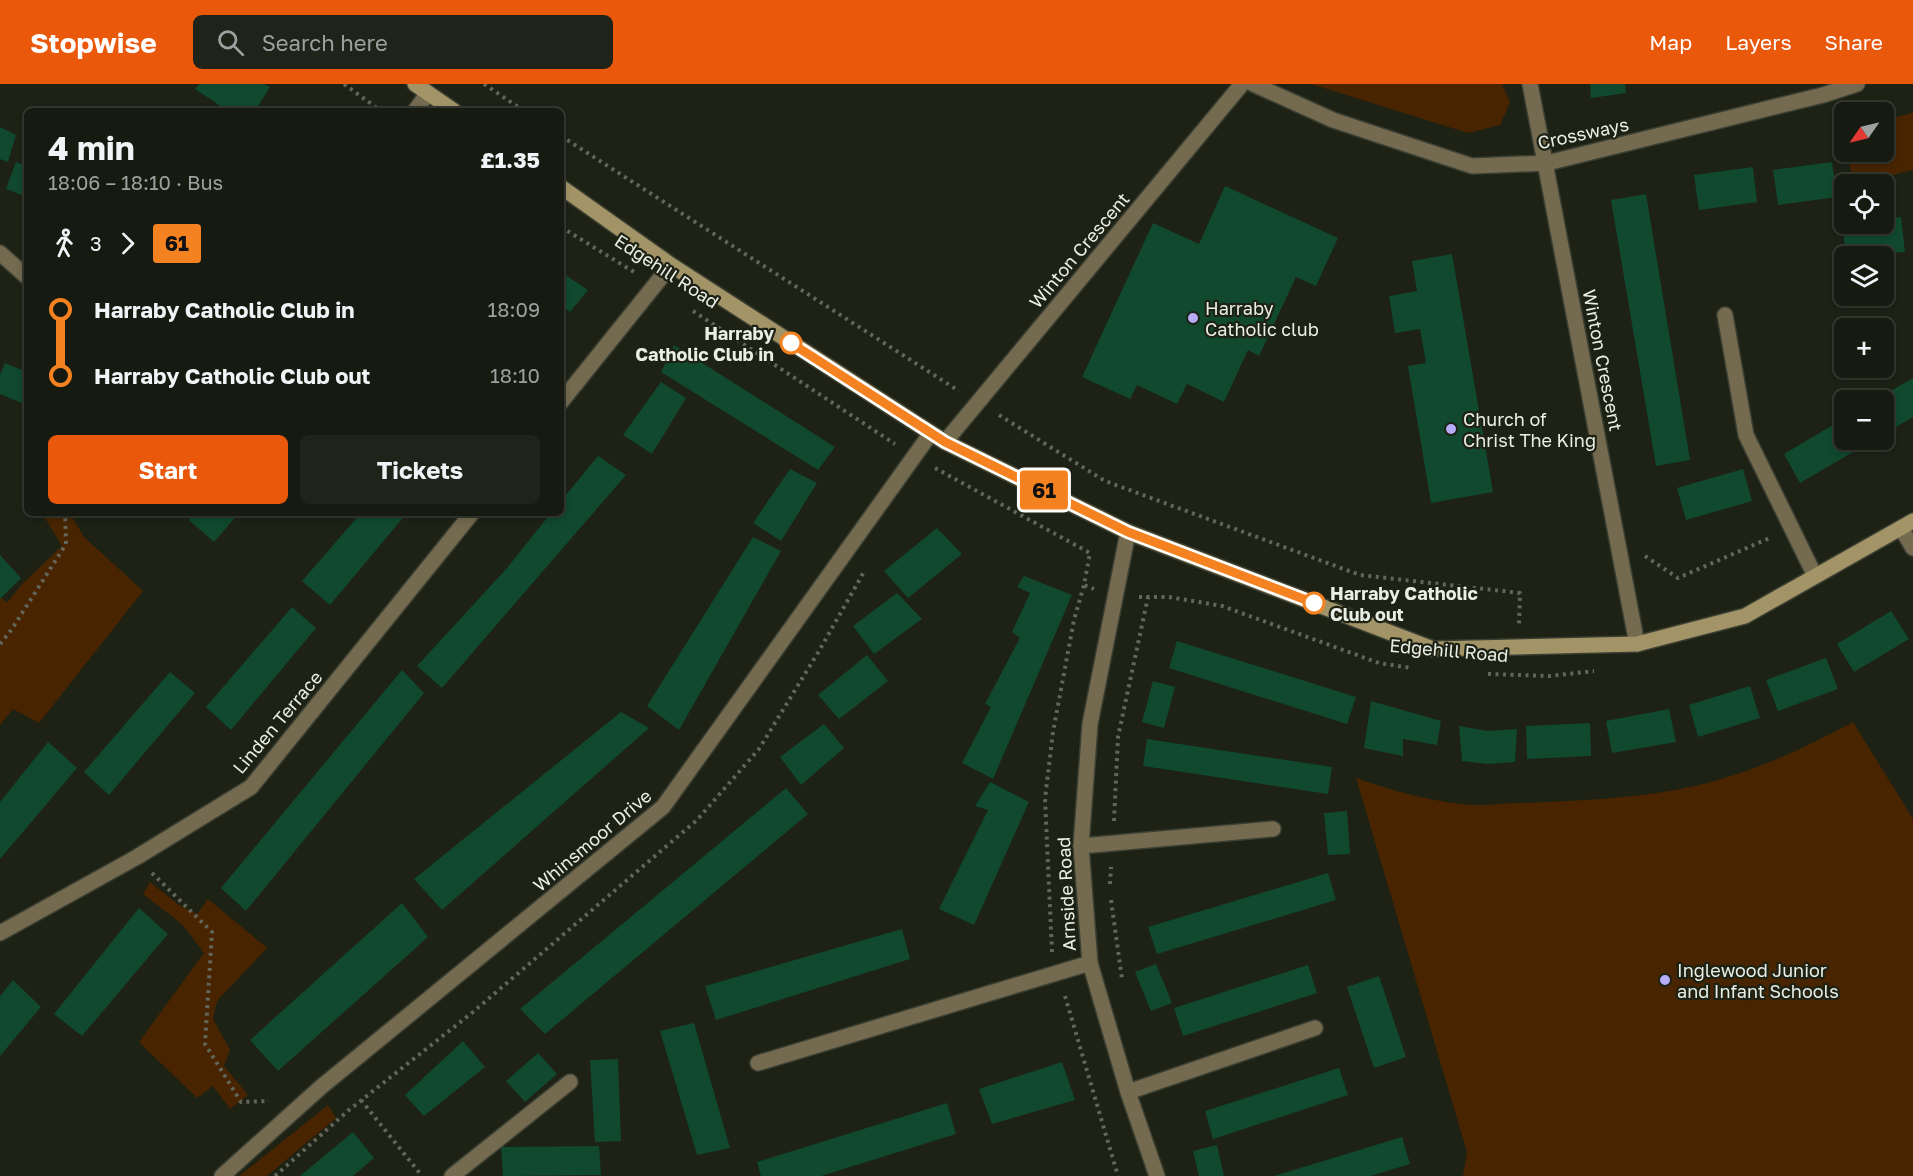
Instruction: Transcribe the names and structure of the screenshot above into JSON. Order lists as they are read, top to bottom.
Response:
{
  "streets": {
    "street": [
      "Crossways",
      "Winton Crescent",
      "Edgehill Road",
      "Linden Terrace",
      "Whinsmoor Drive",
      "Arnside Road"
    ]
  },
  "crossings": [
    ["Crossways", "Winton Crescent"],
    ["Winton Crescent", "Edgehill Road"],
    ["Edgehill Road", "Whinsmoor Drive"],
    ["Edgehill Road", "Arnside Road"]
  ],
  "places": [
    "Harraby Catholic club",
    "Harraby Catholic Club in",
    "Church of Christ The King",
    "Harraby Catholic Club out",
    "Inglewood Junior and Infant Schools"
  ],
  "lines": ["bus line 61"],
  "north": "bottom left",
  "page": {
    "header": "Stopwise",
    "search": "Search here",
    "nav": ["Map", "Layers", "Share"],
    "on_map": "61",
    "map_buttons": ["+", "−"],
    "heading": ["4 min", "18:06 – 18:10 · Bus", "£1.35"],
    "legs": ["3", "61"],
    "list": [
      {
        "name": "Harraby Catholic Club in",
        "value": "18:09"
      },
      {
        "name": "Harraby Catholic Club out",
        "value": "18:10"
      }
    ],
    "buttons": ["Start", "Tickets"]
  }
}
